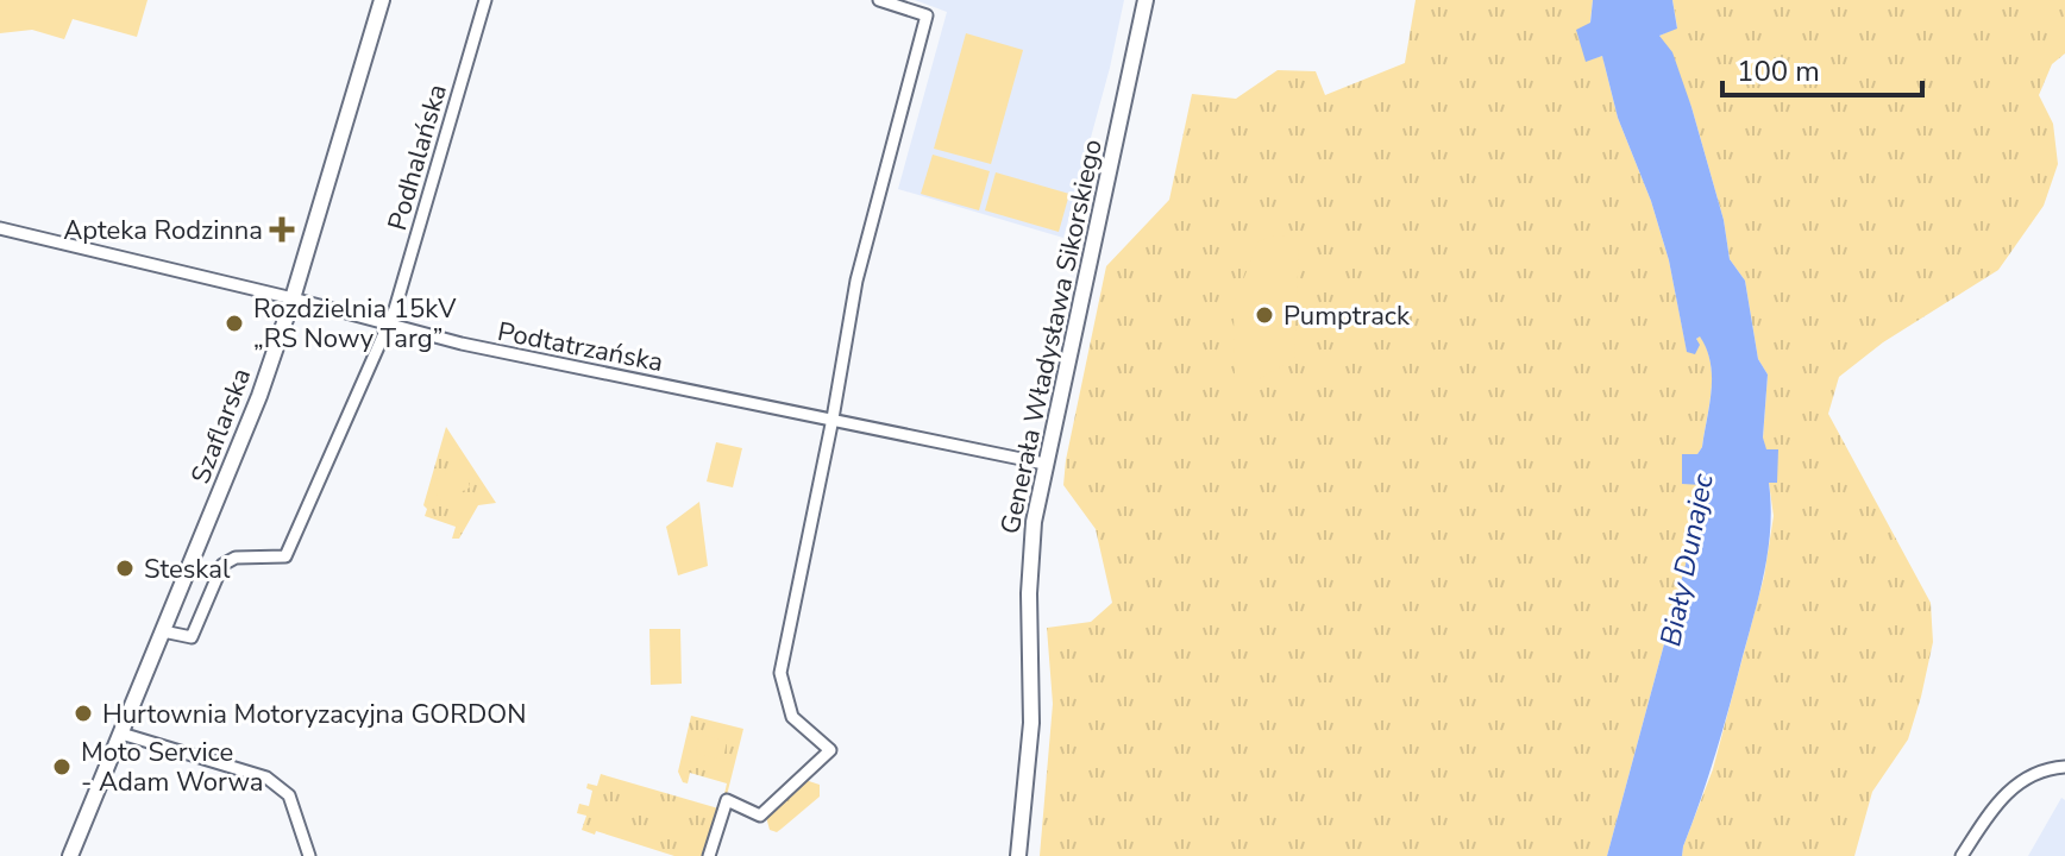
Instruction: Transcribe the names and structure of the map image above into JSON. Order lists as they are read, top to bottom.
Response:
{
  "streets": {
    "street": [
      "Podhalańska",
      "Generała Władysława Sikorskiego",
      "Podtatrzańska",
      "Szaflarska"
    ]
  },
  "crossings": [
    ["Podhalańska", "Podtatrzańska"],
    ["Podhalańska", "Szaflarska"],
    ["Generała Władysława Sikorskiego", "Podtatrzańska"],
    ["Podtatrzańska", "Szaflarska"]
  ],
  "water": ["Biały Dunajec"],
  "places": {
    "health": ["Apteka Rodzinna"],
    "other": [
      "Pumptrack",
      "Rozdzielnia 15kV „RS Nowy Targ”",
      "Steskal",
      "Hurtownia Motoryzacyjna GORDON",
      "Moto Service - Adam Worwa"
    ]
  },
  "scale_bar": "100 m"
}
